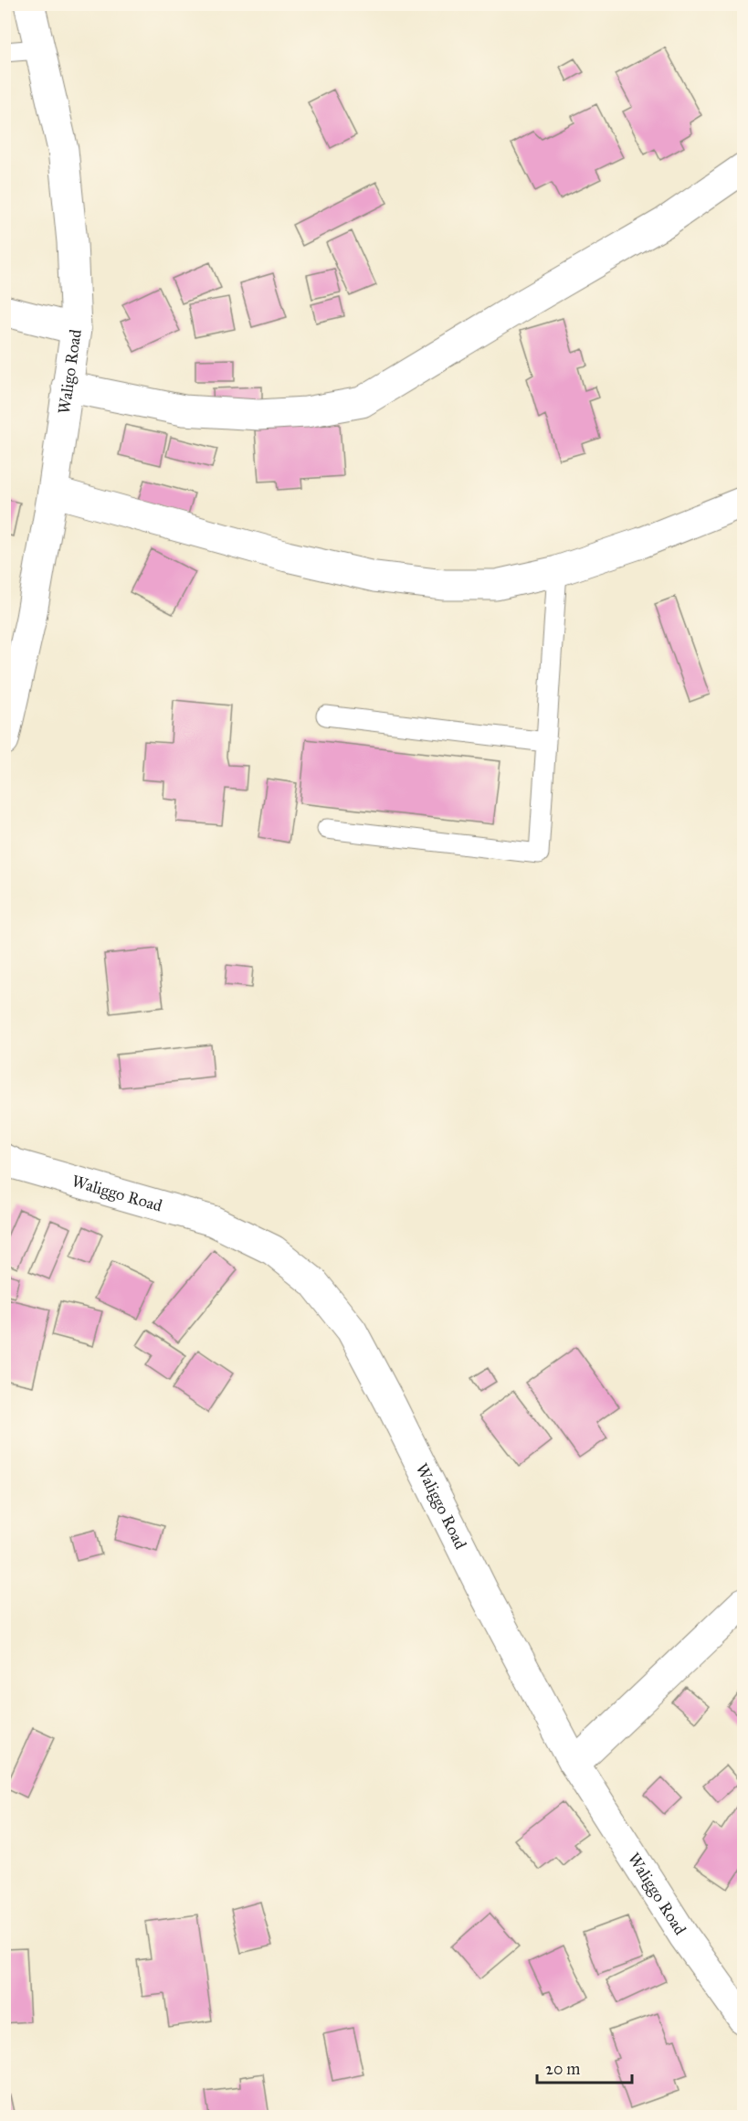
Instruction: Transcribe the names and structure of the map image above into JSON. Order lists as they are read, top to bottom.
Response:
{
  "streets": {
    "street": ["Waligo Road", "Waliggo Road"]
  },
  "scale_bar": "20 m"
}
